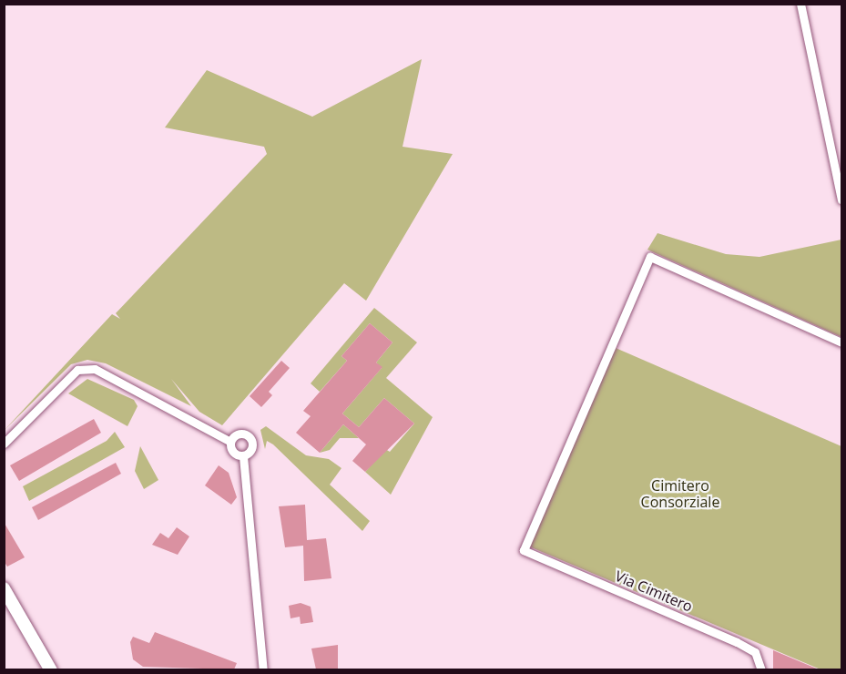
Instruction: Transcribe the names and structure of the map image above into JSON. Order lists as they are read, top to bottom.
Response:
{
  "streets": {
    "street": ["Via Cimitero"]
  },
  "parks": ["Cimitero Consorziale"]
}
